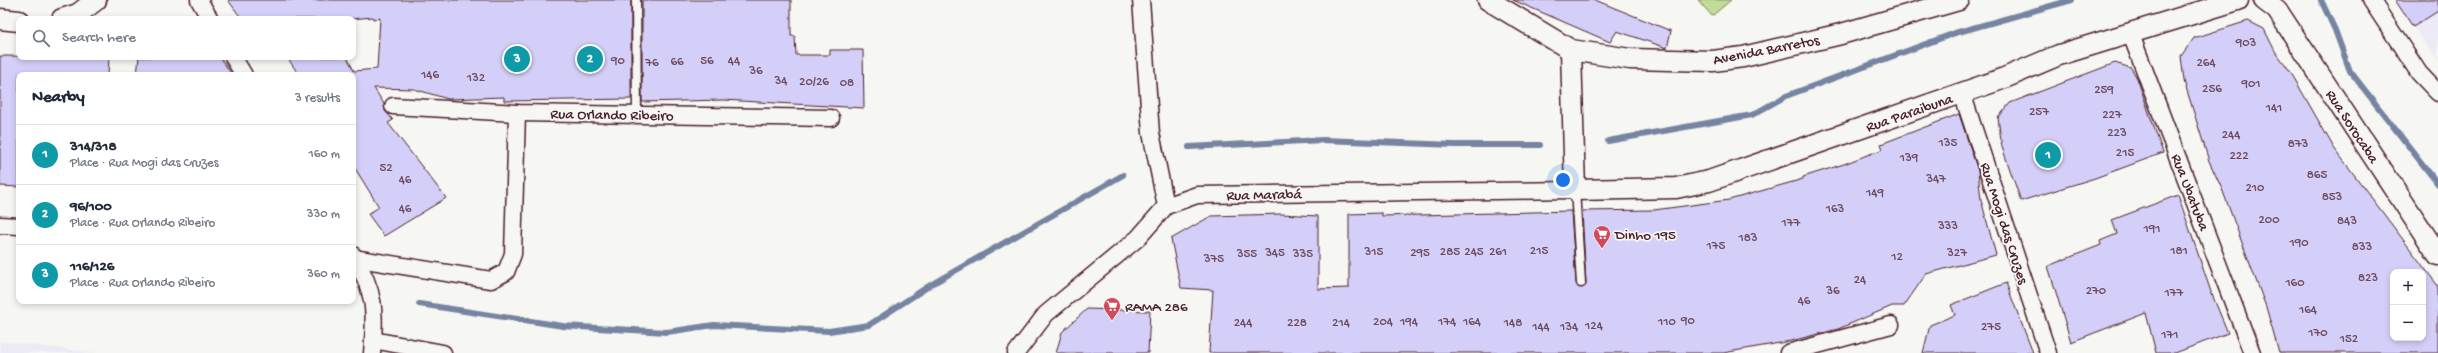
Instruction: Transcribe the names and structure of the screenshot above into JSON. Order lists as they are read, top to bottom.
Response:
{
  "streets": {
    "street": [
      "Avenida Barretos",
      "Rua Paraibuna",
      "Rua Orlando Ribeiro",
      "Rua Sorocaba",
      "Rua Ubatuba",
      "Rua Marabá",
      "Rua Mogi das Cruzes"
    ]
  },
  "crossings": [
    ["Rua Paraibuna", "Rua Ubatuba"],
    ["Rua Paraibuna", "Rua Marabá"],
    ["Rua Paraibuna", "Rua Mogi das Cruzes"]
  ],
  "places": {
    "supermarket": ["Dinho 195", "RAMA 286"]
  },
  "house_numbers": [
    "903",
    "90",
    "56",
    "44",
    "66",
    "76",
    "264",
    "36",
    "146",
    "132",
    "34",
    "20/26",
    "08",
    "901",
    "256",
    "259",
    "141",
    "257",
    "227",
    "223",
    "244",
    "135",
    "873",
    "215",
    "222",
    "139",
    "52",
    "865",
    "347",
    "46",
    "210",
    "149",
    "853",
    "46",
    "163",
    "200",
    "843",
    "177",
    "333",
    "191",
    "183",
    "190",
    "175",
    "833",
    "215",
    "181",
    "315",
    "285",
    "245",
    "261",
    "345",
    "295",
    "327",
    "355",
    "335",
    "12",
    "375",
    "823",
    "24",
    "160",
    "36",
    "270",
    "177",
    "46",
    "164",
    "90",
    "204",
    "194",
    "174",
    "164",
    "110",
    "244",
    "228",
    "214",
    "148",
    "124",
    "144",
    "134",
    "275",
    "170",
    "171",
    "152"
  ],
  "page": {
    "search": "Search here",
    "pins": ["2", "3", "1"],
    "heading": ["Nearby", "3 results"],
    "list": [
      {
        "mark": "1",
        "name": "314/318",
        "note": "Place · Rua Mogi das Cruzes",
        "value": "160 m"
      },
      {
        "mark": "2",
        "name": "96/100",
        "note": "Place · Rua Orlando Ribeiro",
        "value": "330 m"
      },
      {
        "mark": "3",
        "name": "116/126",
        "note": "Place · Rua Orlando Ribeiro",
        "value": "360 m"
      }
    ],
    "map_buttons": ["+", "−"]
  }
}
